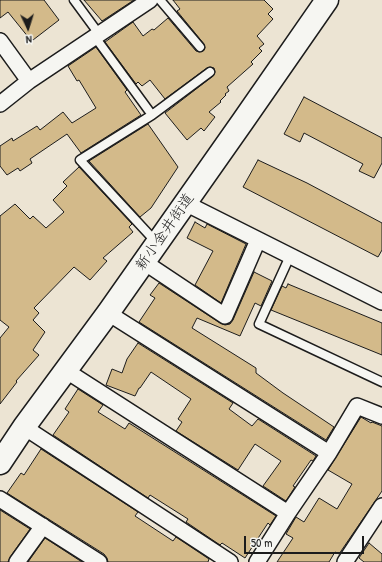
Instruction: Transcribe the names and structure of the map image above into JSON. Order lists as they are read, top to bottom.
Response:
{
  "streets": {
    "main road": ["新小金井街道"]
  },
  "scale_bar": "50 m",
  "north": "bottom"
}
